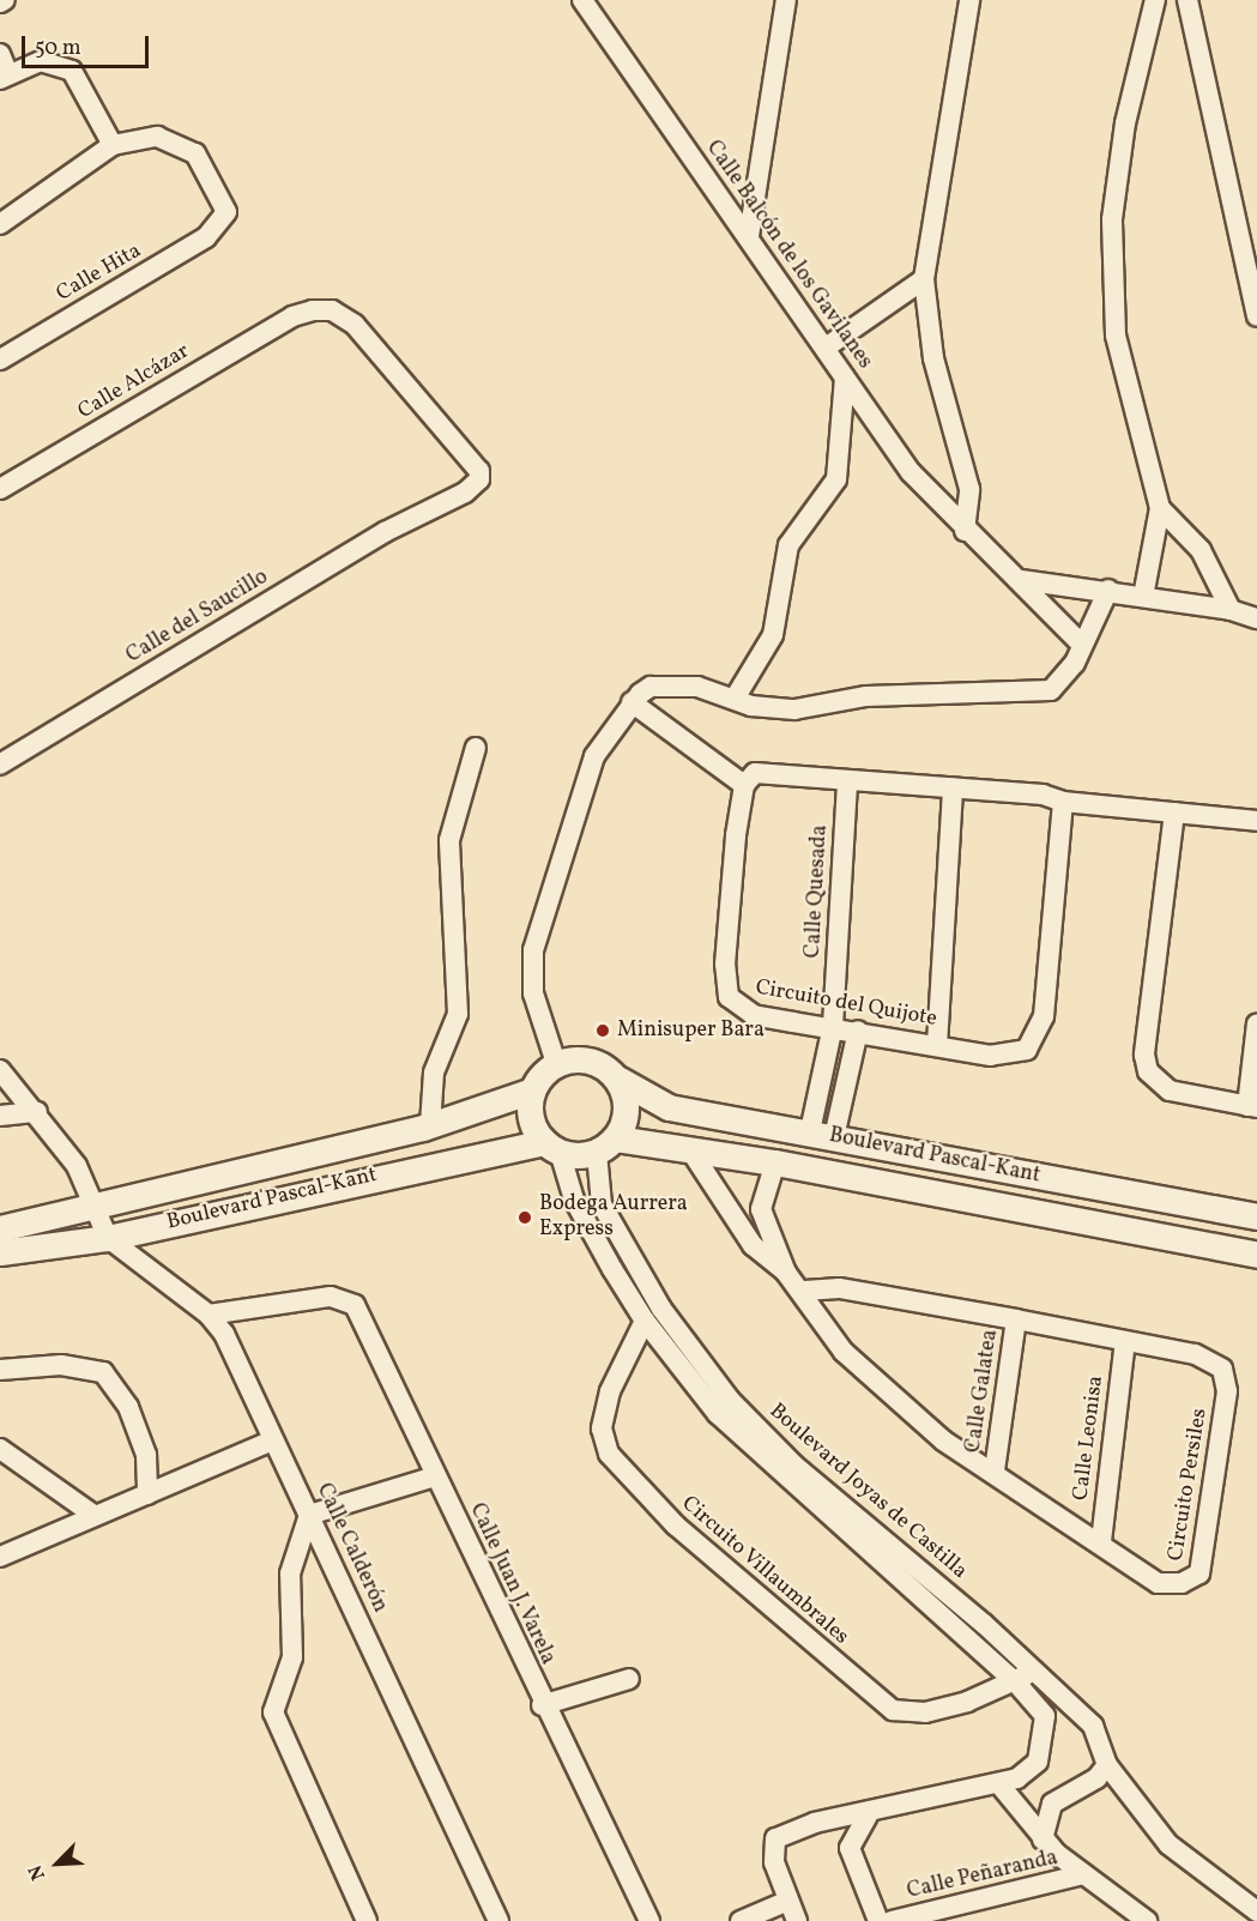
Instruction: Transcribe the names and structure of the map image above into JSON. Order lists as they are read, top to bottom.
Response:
{
  "streets": {
    "street": [
      "Calle Balcón de los Gavilanes",
      "Calle Hita",
      "Calle Alcázar",
      "Calle del Saucillo",
      "Calle Quesada",
      "Circuito del Quijote",
      "Boulevard Pascal-Kant",
      "Calle Galatea",
      "Calle Leonisa",
      "Circuito Persiles",
      "Boulevard Joyas de Castilla",
      "Calle Calderón",
      "Circuito Villaumbrales",
      "Calle Juan J. Varela",
      "Calle Peñaranda"
    ]
  },
  "crossings": [
    ["Calle Alcázar", "Calle del Saucillo"],
    ["Calle Quesada", "Circuito del Quijote"],
    ["Calle Quesada", "Boulevard Pascal-Kant"],
    ["Boulevard Pascal-Kant", "Circuito Persiles"],
    ["Boulevard Pascal-Kant", "Boulevard Joyas de Castilla"],
    ["Boulevard Pascal-Kant", "Calle Calderón"],
    ["Calle Galatea", "Circuito Persiles"],
    ["Calle Leonisa", "Circuito Persiles"],
    ["Boulevard Joyas de Castilla", "Circuito Villaumbrales"],
    ["Calle Calderón", "Calle Juan J. Varela"]
  ],
  "places": ["Minisuper Bara", "Bodega Aurrera Express"],
  "scale_bar": "50 m",
  "north": "bottom left"
}
